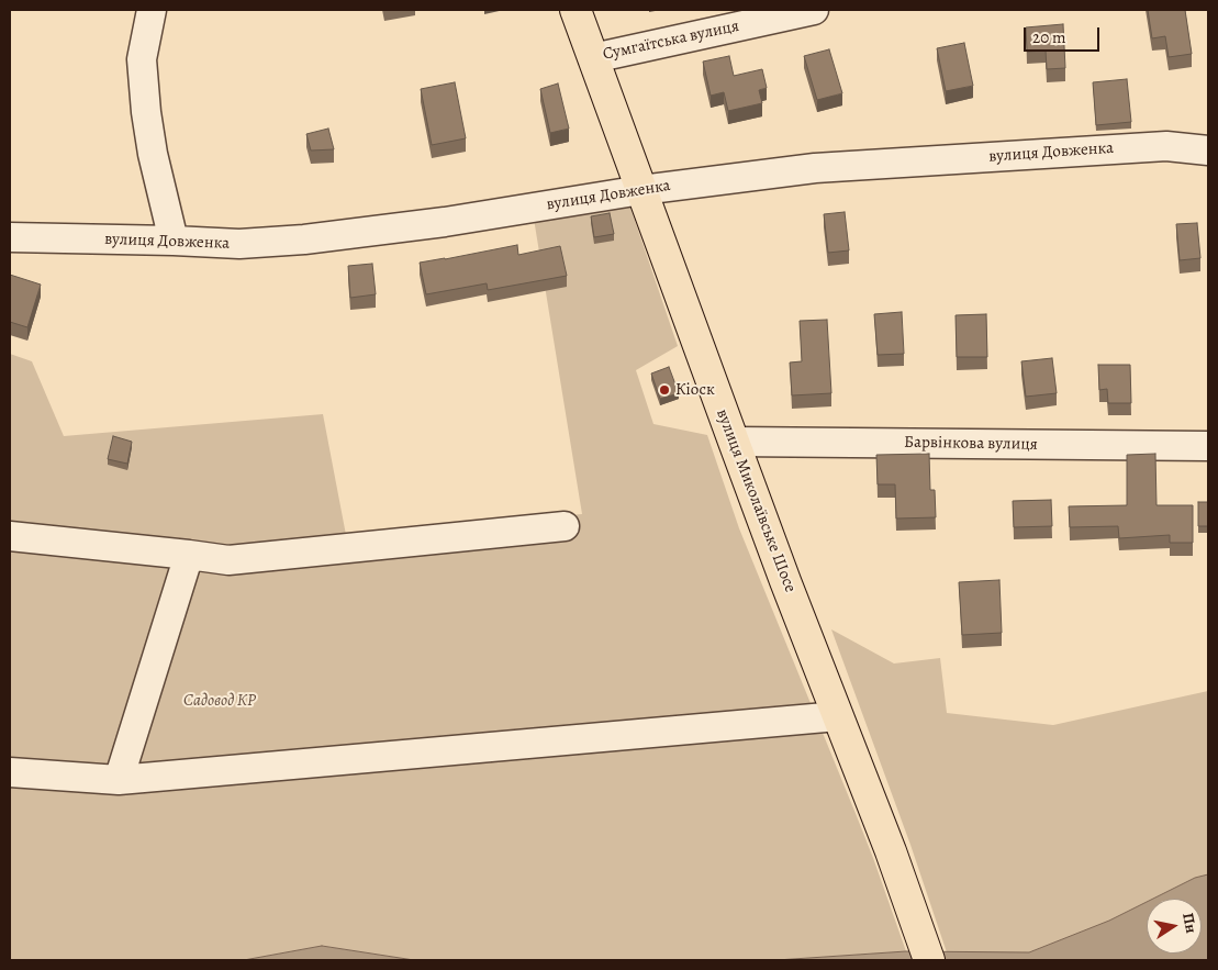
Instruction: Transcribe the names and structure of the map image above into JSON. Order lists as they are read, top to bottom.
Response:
{
  "streets": {
    "main road": ["вулиця Миколаївське Шосе"],
    "street": ["Сумгаїтська вулиця", "вулиця Довженка", "Барвінкова вулиця"]
  },
  "crossings": [
    ["Сумгаїтська вулиця", "вулиця Миколаївське Шосе"],
    ["вулиця Довженка", "вулиця Миколаївське Шосе"],
    ["Барвінкова вулиця", "вулиця Миколаївське Шосе"]
  ],
  "parks": ["Садовод КР"],
  "places": ["Кіоск"],
  "scale_bar": "20 m",
  "north": "right"
}
